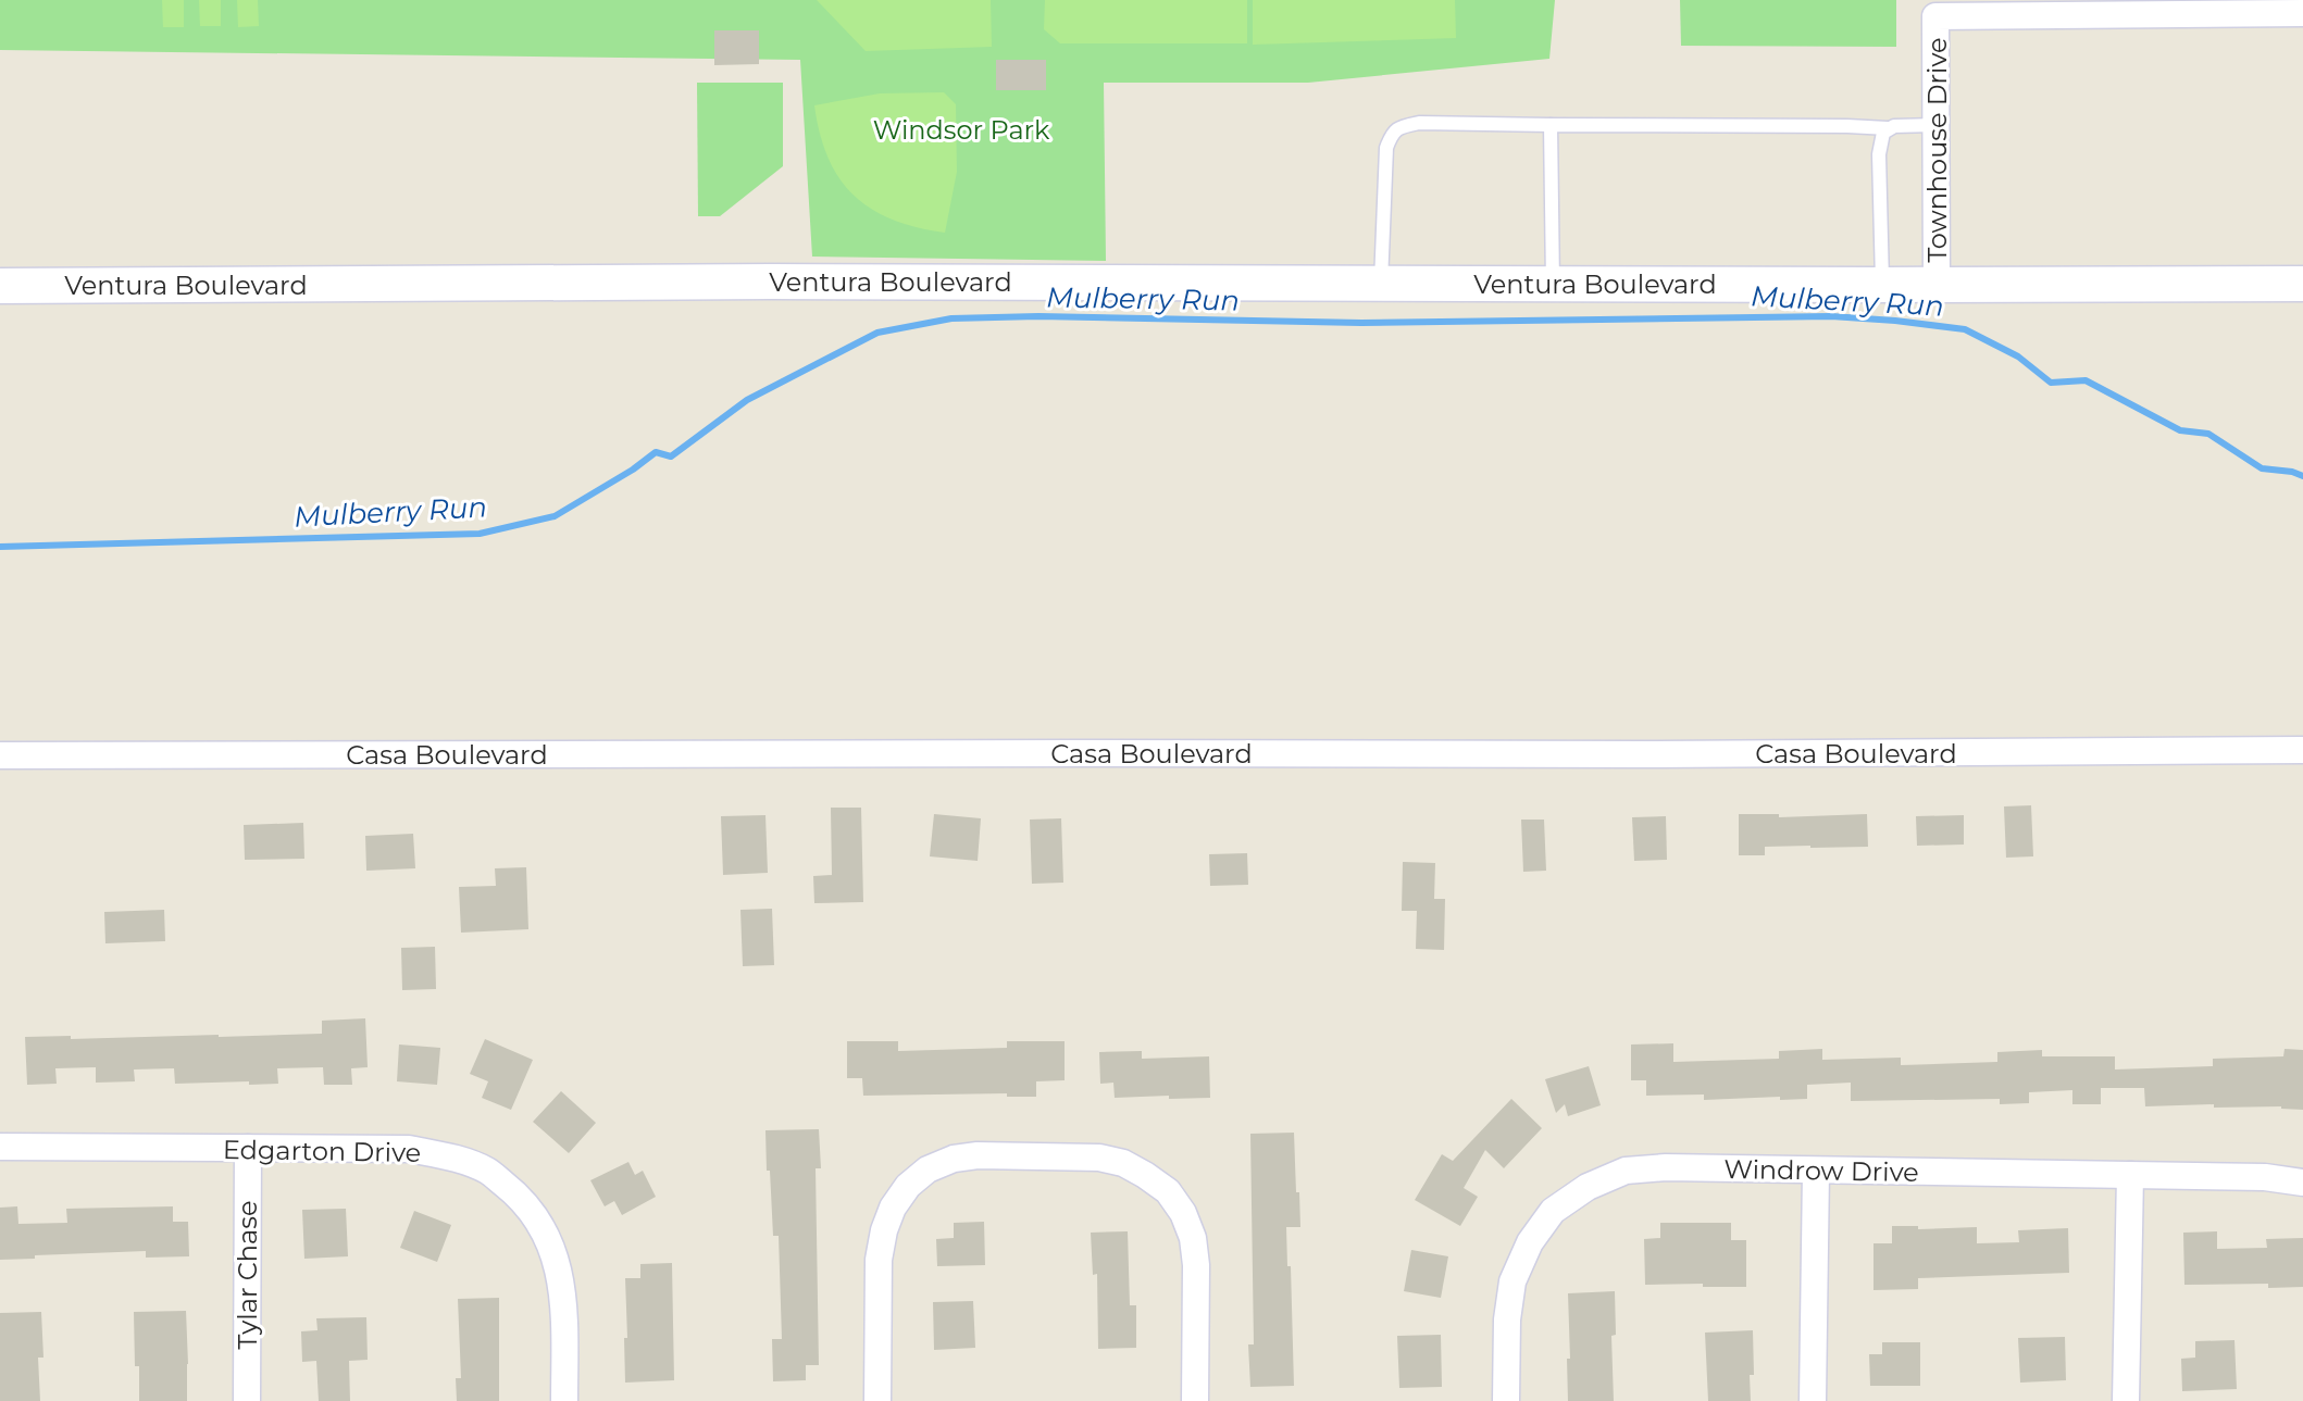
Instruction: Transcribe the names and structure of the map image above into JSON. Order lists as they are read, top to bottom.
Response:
{
  "streets": {
    "street": [
      "Townhouse Drive",
      "Ventura Boulevard",
      "Casa Boulevard",
      "Edgarton Drive",
      "Windrow Drive",
      "Tylar Chase"
    ]
  },
  "crossings": [
    ["Townhouse Drive", "Ventura Boulevard"],
    ["Edgarton Drive", "Tylar Chase"]
  ],
  "water": ["Mulberry Run"],
  "parks": ["Windsor Park"]
}
